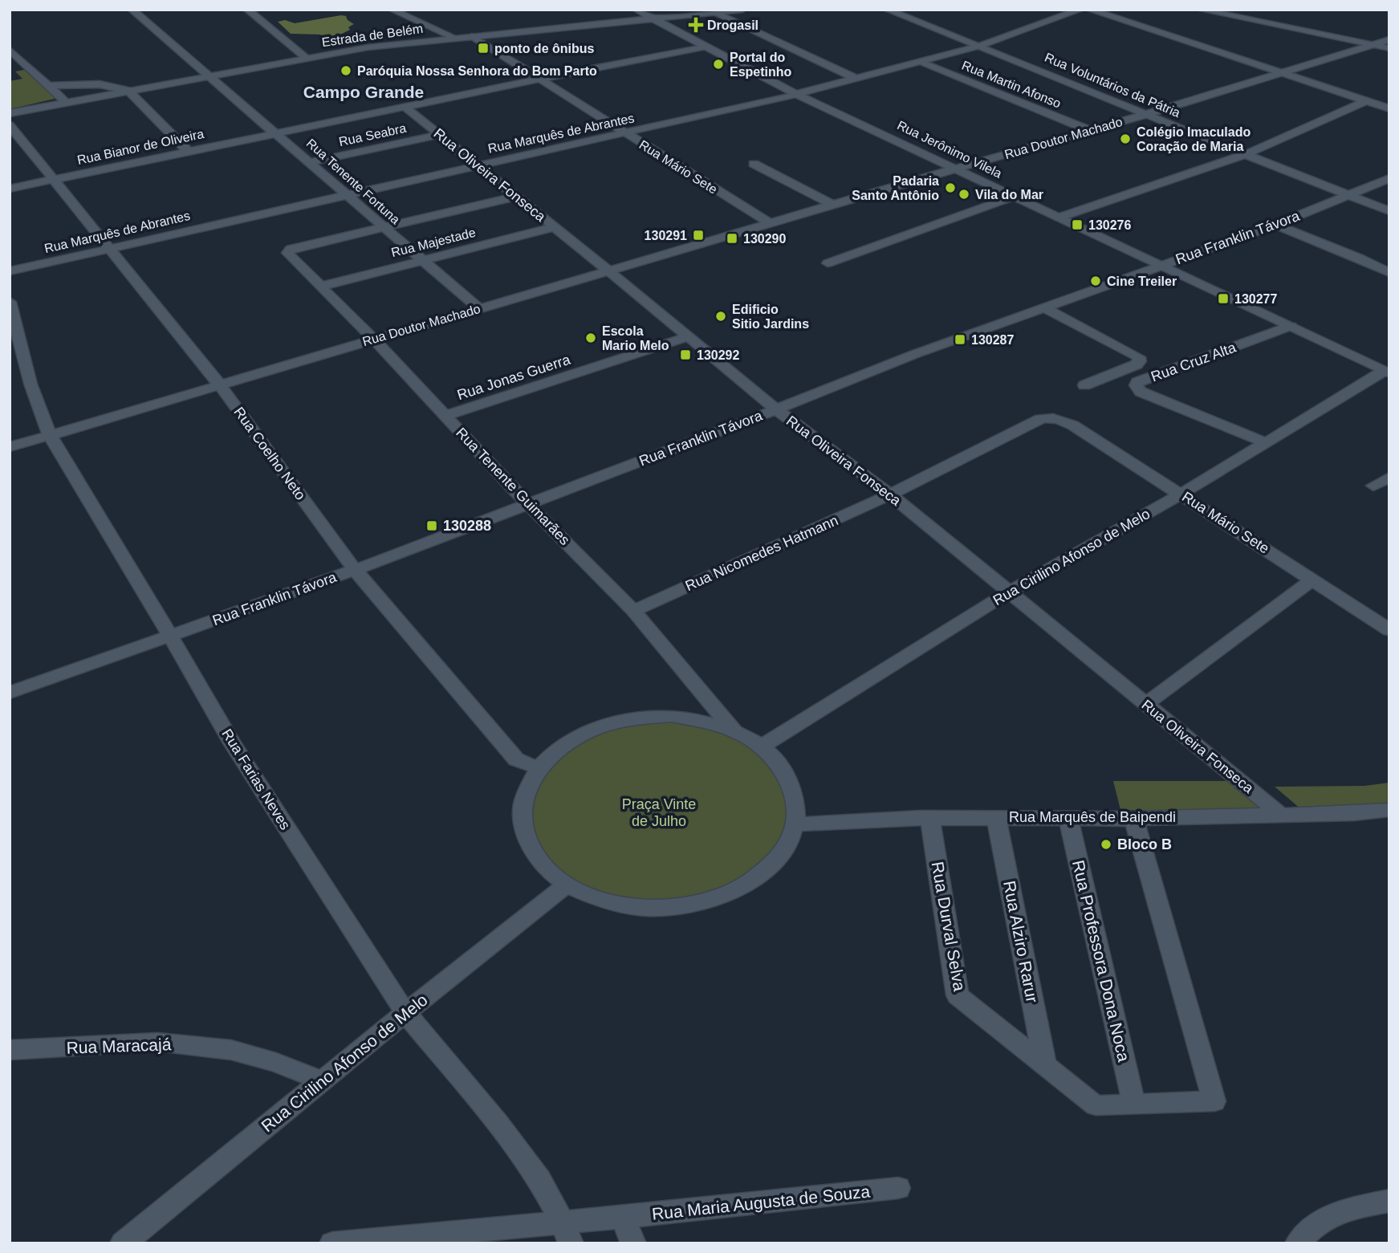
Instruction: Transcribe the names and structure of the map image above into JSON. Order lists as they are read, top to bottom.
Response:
{
  "streets": {
    "street": [
      "Estrada de Belém",
      "Rua Martin Afonso",
      "Rua Voluntários da Pátria",
      "Rua Marquês de Abrantes",
      "Rua Seabra",
      "Rua Doutor Machado",
      "Rua Bianor de Oliveira",
      "Rua Jerônimo Vilela",
      "Rua Mário Sete",
      "Rua Oliveira Fonseca",
      "Rua Tenente Fortuna",
      "Rua Franklin Távora",
      "Rua Majestade",
      "Rua Cruz Alta",
      "Rua Jonas Guerra",
      "Rua Coelho Neto",
      "Rua Tenente Guimarães",
      "Rua Nicomedes Hatmann",
      "Rua Cirilino Afonso de Melo",
      "Rua Farias Neves",
      "Rua Marquês de Baipendi",
      "Rua Durval Selva",
      "Rua Alziro Rarur",
      "Rua Professora Dona Noca",
      "Rua Maracajá",
      "Rua Maria Augusta de Souza"
    ]
  },
  "crossings": [
    ["Estrada de Belém", "Rua Jerônimo Vilela"],
    ["Estrada de Belém", "Rua Mário Sete"],
    ["Estrada de Belém", "Rua Tenente Fortuna"],
    ["Rua Martin Afonso", "Rua Marquês de Abrantes"],
    ["Rua Martin Afonso", "Rua Doutor Machado"],
    ["Rua Voluntários da Pátria", "Rua Marquês de Abrantes"],
    ["Rua Voluntários da Pátria", "Rua Doutor Machado"],
    ["Rua Voluntários da Pátria", "Rua Franklin Távora"],
    ["Rua Marquês de Abrantes", "Rua Jerônimo Vilela"],
    ["Rua Marquês de Abrantes", "Rua Mário Sete"],
    ["Rua Marquês de Abrantes", "Rua Oliveira Fonseca"],
    ["Rua Marquês de Abrantes", "Rua Tenente Fortuna"],
    ["Rua Marquês de Abrantes", "Rua Coelho Neto"],
    ["Rua Seabra", "Rua Oliveira Fonseca"],
    ["Rua Seabra", "Rua Tenente Fortuna"],
    ["Rua Doutor Machado", "Rua Jerônimo Vilela"],
    ["Rua Doutor Machado", "Rua Mário Sete"],
    ["Rua Doutor Machado", "Rua Oliveira Fonseca"],
    ["Rua Doutor Machado", "Rua Tenente Fortuna"],
    ["Rua Doutor Machado", "Rua Coelho Neto"],
    ["Rua Doutor Machado", "Rua Tenente Guimarães"],
    ["Rua Doutor Machado", "Rua Farias Neves"],
    ["Rua Bianor de Oliveira", "Rua Jerônimo Vilela"],
    ["Rua Bianor de Oliveira", "Rua Mário Sete"],
    ["Rua Bianor de Oliveira", "Rua Oliveira Fonseca"],
    ["Rua Bianor de Oliveira", "Rua Tenente Fortuna"],
    ["Rua Bianor de Oliveira", "Rua Coelho Neto"],
    ["Rua Jerônimo Vilela", "Rua Franklin Távora"],
    ["Rua Jerônimo Vilela", "Rua Cruz Alta"],
    ["Rua Jerônimo Vilela", "Rua Cirilino Afonso de Melo"],
    ["Rua Mário Sete", "Rua Nicomedes Hatmann"],
    ["Rua Mário Sete", "Rua Cirilino Afonso de Melo"],
    ["Rua Oliveira Fonseca", "Rua Franklin Távora"],
    ["Rua Oliveira Fonseca", "Rua Majestade"],
    ["Rua Oliveira Fonseca", "Rua Jonas Guerra"],
    ["Rua Oliveira Fonseca", "Rua Nicomedes Hatmann"],
    ["Rua Oliveira Fonseca", "Rua Cirilino Afonso de Melo"],
    ["Rua Oliveira Fonseca", "Rua Marquês de Baipendi"],
    ["Rua Tenente Fortuna", "Rua Majestade"],
    ["Rua Tenente Fortuna", "Rua Tenente Guimarães"],
    ["Rua Franklin Távora", "Rua Coelho Neto"],
    ["Rua Franklin Távora", "Rua Tenente Guimarães"],
    ["Rua Franklin Távora", "Rua Farias Neves"],
    ["Rua Majestade", "Rua Tenente Guimarães"],
    ["Rua Cruz Alta", "Rua Cirilino Afonso de Melo"],
    ["Rua Jonas Guerra", "Rua Tenente Guimarães"],
    ["Rua Tenente Guimarães", "Rua Nicomedes Hatmann"],
    ["Rua Cirilino Afonso de Melo", "Rua Farias Neves"],
    ["Rua Cirilino Afonso de Melo", "Rua Maracajá"],
    ["Rua Marquês de Baipendi", "Rua Durval Selva"],
    ["Rua Marquês de Baipendi", "Rua Alziro Rarur"],
    ["Rua Marquês de Baipendi", "Rua Professora Dona Noca"],
    ["Rua Durval Selva", "Rua Alziro Rarur"],
    ["Rua Durval Selva", "Rua Professora Dona Noca"]
  ],
  "districts": ["Campo Grande"],
  "parks": ["Praça Vinte de Julho"],
  "places": {
    "health": ["Drogasil"],
    "transit": [
      "ponto de ônibus",
      "130276",
      "130291",
      "130290",
      "130277",
      "130287",
      "130292",
      "130288"
    ],
    "other": [
      "Portal do Espetinho",
      "Paróquia Nossa Senhora do Bom Parto",
      "Colégio Imaculado Coração de Maria",
      "Padaria Santo Antônio",
      "Vila do Mar",
      "Cine Treiler",
      "Edificio Sitio Jardins",
      "Escola Mario Melo",
      "Bloco B"
    ]
  }
}
